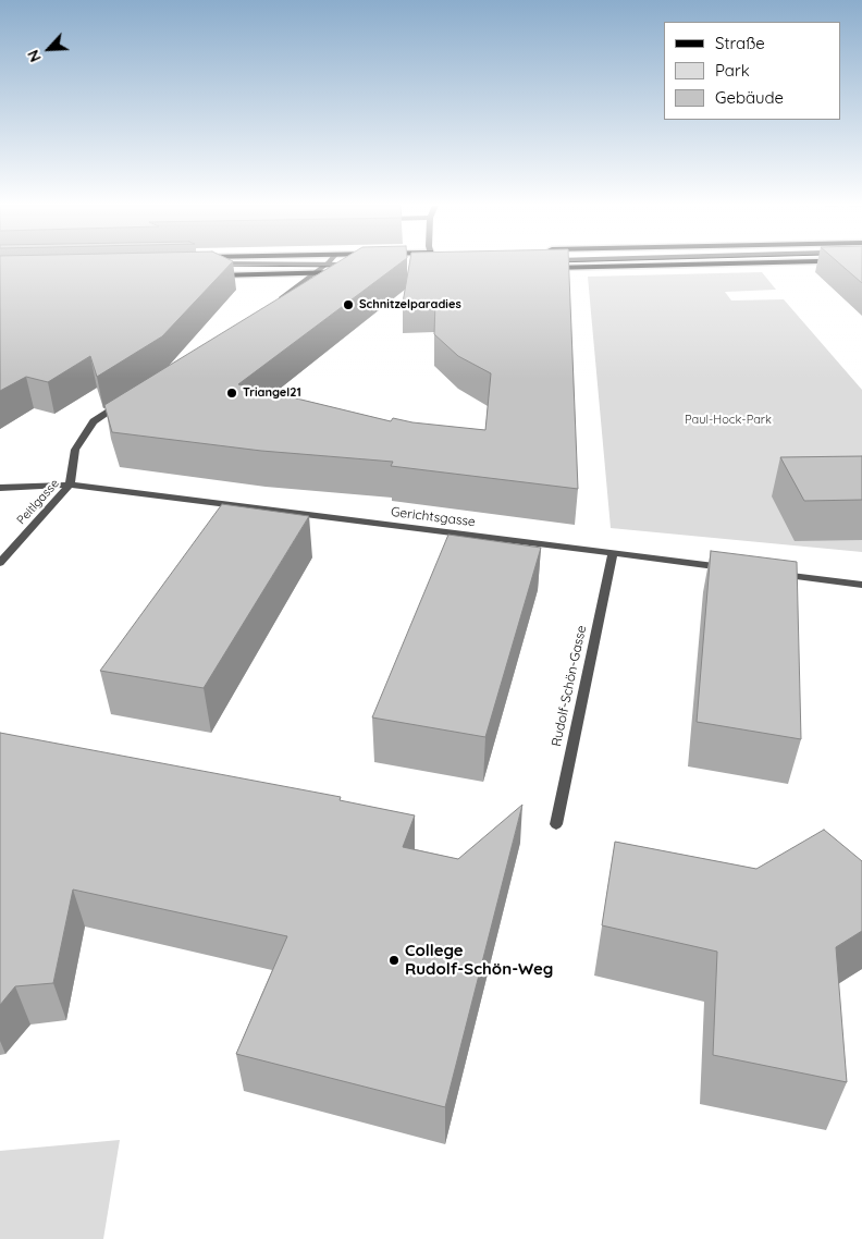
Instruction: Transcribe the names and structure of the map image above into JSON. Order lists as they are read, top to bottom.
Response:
{
  "streets": {
    "street": ["Peitlgasse", "Gerichtsgasse", "Rudolf-Schön-Gasse"]
  },
  "crossings": [
    ["Peitlgasse", "Gerichtsgasse"],
    ["Gerichtsgasse", "Rudolf-Schön-Gasse"]
  ],
  "parks": ["Paul-Hock-Park"],
  "places": ["Schnitzelparadies", "Triangel21", "College Rudolf-Schön-Weg"],
  "legend": ["Straße", "Park", "Gebäude"],
  "north": "bottom left"
}
